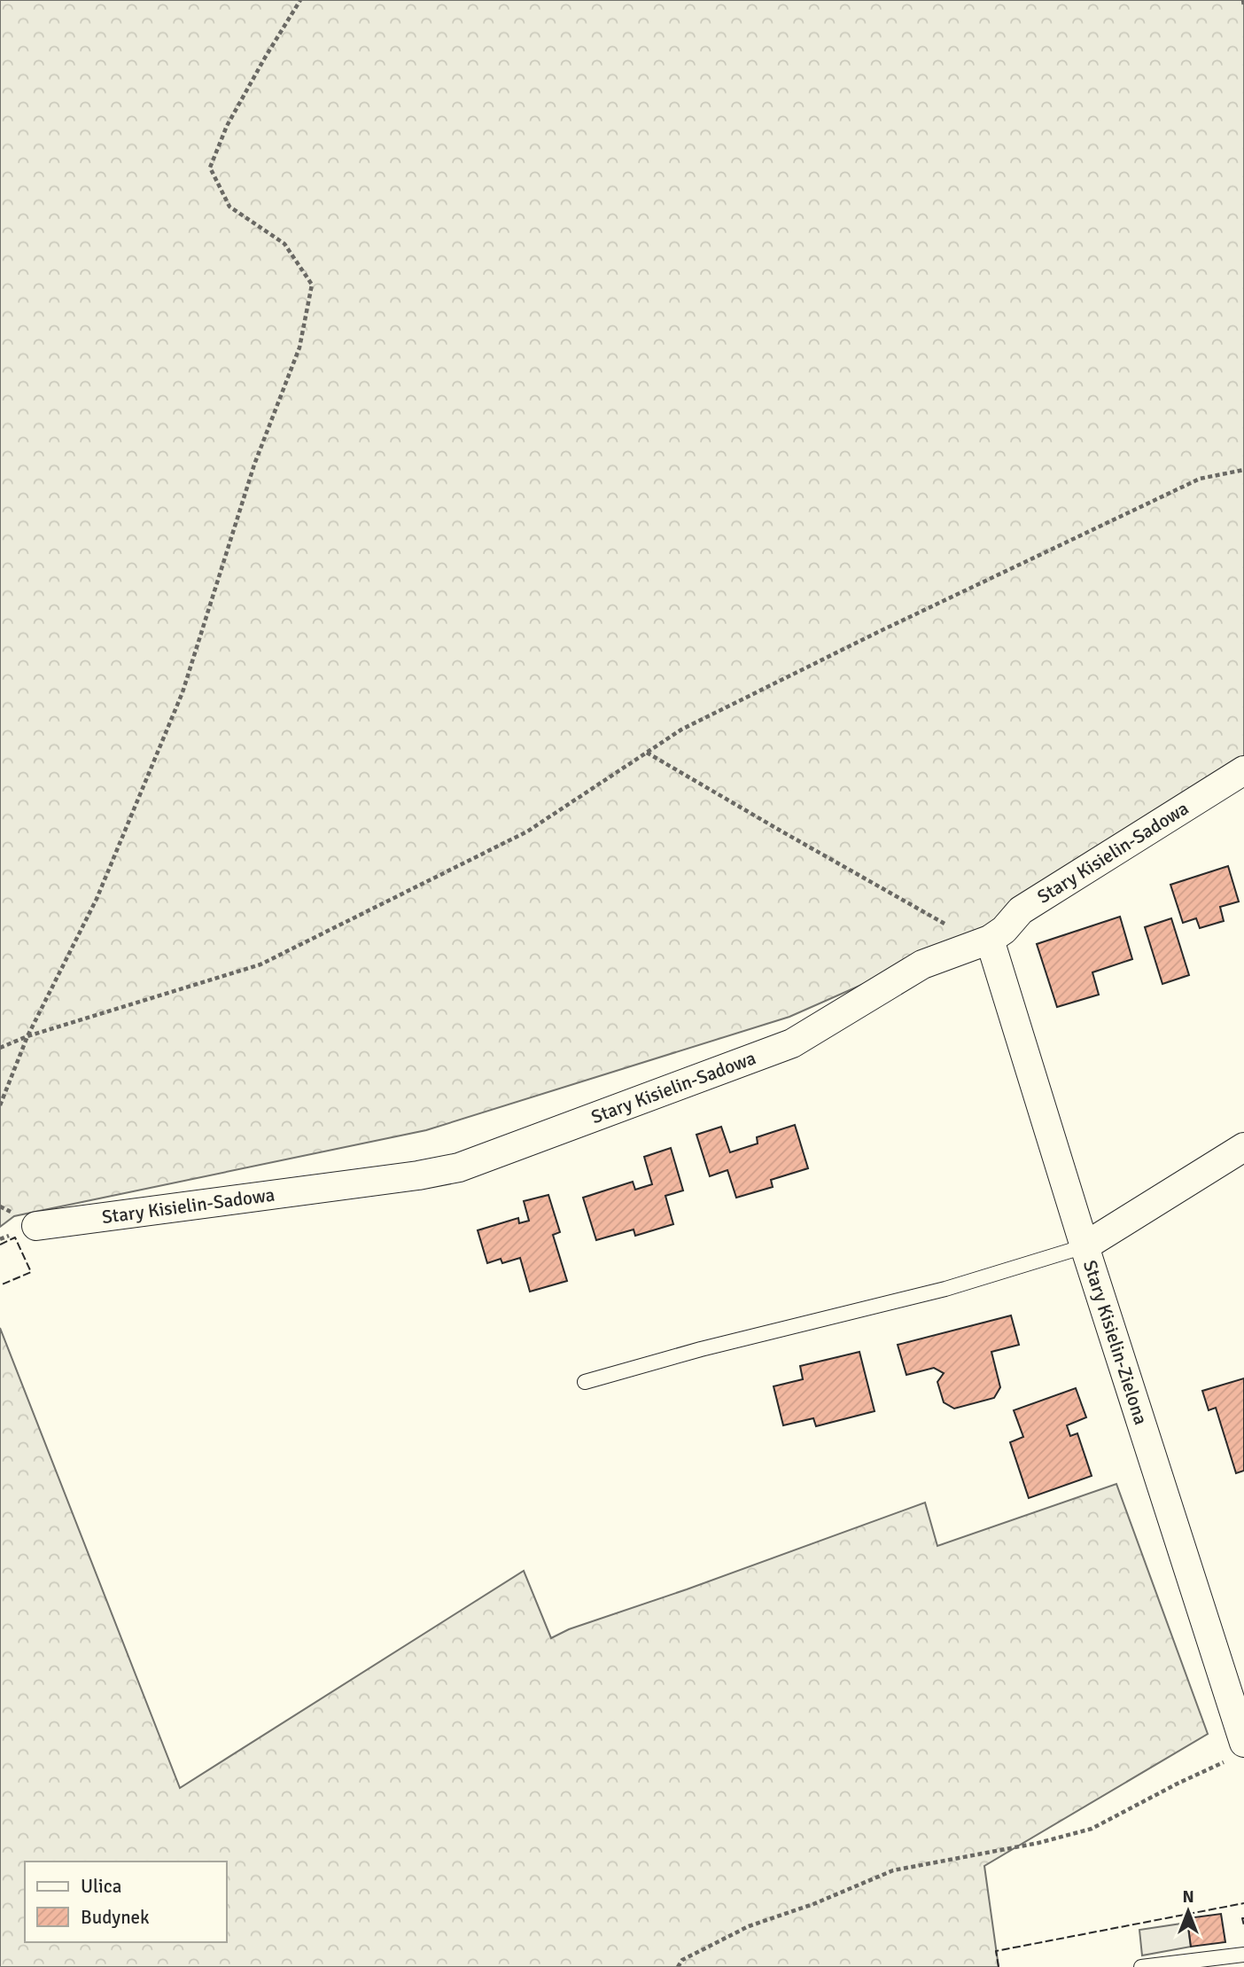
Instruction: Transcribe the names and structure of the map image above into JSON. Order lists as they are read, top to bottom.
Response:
{
  "streets": {
    "street": ["Stary Kisielin-Sadowa", "Stary Kisielin-Zielona"]
  },
  "crossings": [
    ["Stary Kisielin-Sadowa", "Stary Kisielin-Zielona"]
  ],
  "legend": ["Ulica", "Budynek"],
  "north": "top"
}
